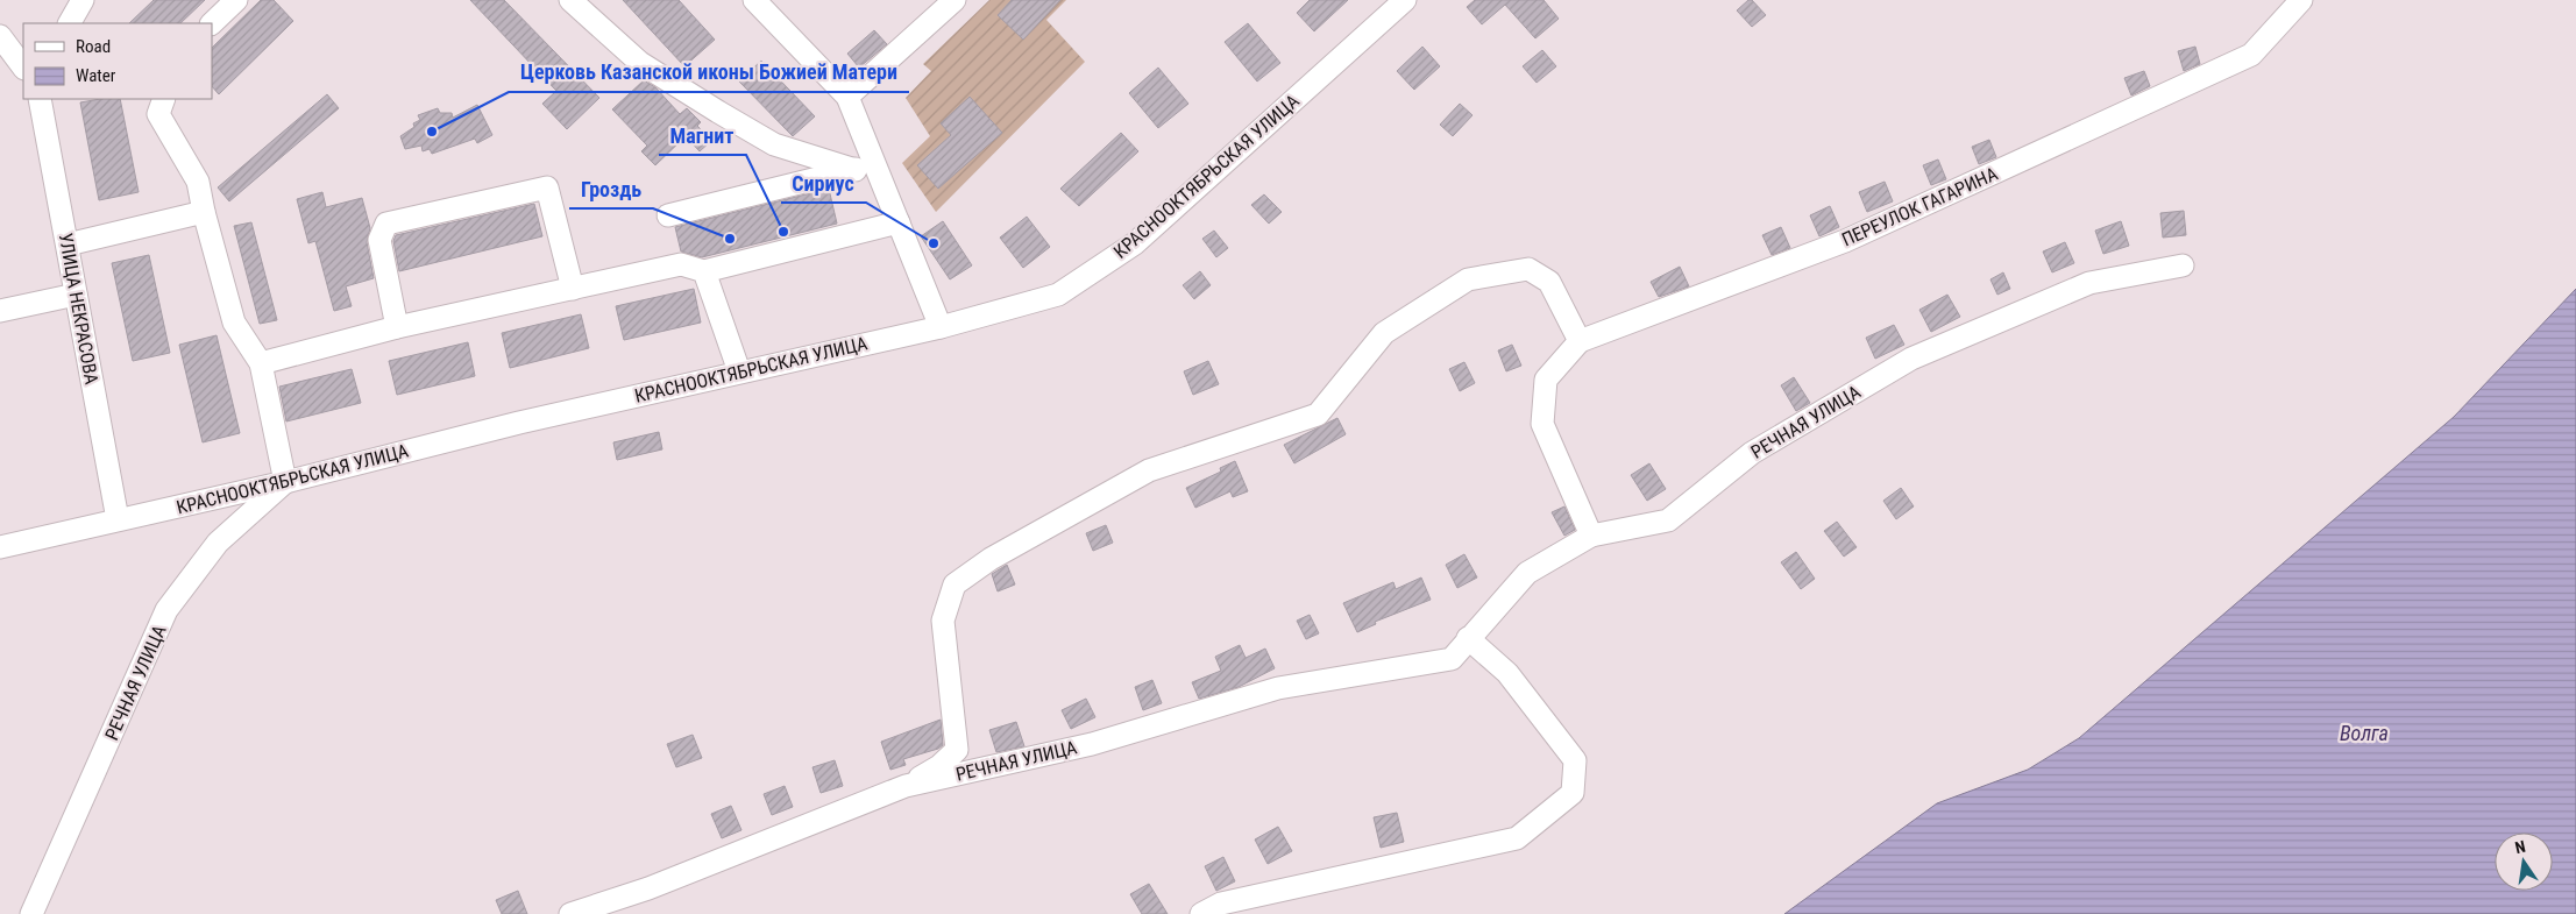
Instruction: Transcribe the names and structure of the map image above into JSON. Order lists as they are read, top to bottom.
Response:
{
  "streets": {
    "street": [
      "КРАСНООКТЯБРЬСКАЯ УЛИЦА",
      "ПЕРЕУЛОК ГАГАРИНА",
      "УЛИЦА НЕКРАСОВА",
      "РЕЧНАЯ УЛИЦА"
    ]
  },
  "crossings": [
    ["КРАСНООКТЯБРЬСКАЯ УЛИЦА", "УЛИЦА НЕКРАСОВА"],
    ["КРАСНООКТЯБРЬСКАЯ УЛИЦА", "РЕЧНАЯ УЛИЦА"]
  ],
  "water": ["Волга"],
  "places": [
    "Церковь Казанской иконы Божией Матери",
    "Магнит",
    "Гроздь",
    "Сириус"
  ],
  "legend": ["Road", "Water"],
  "north": "top"
}
